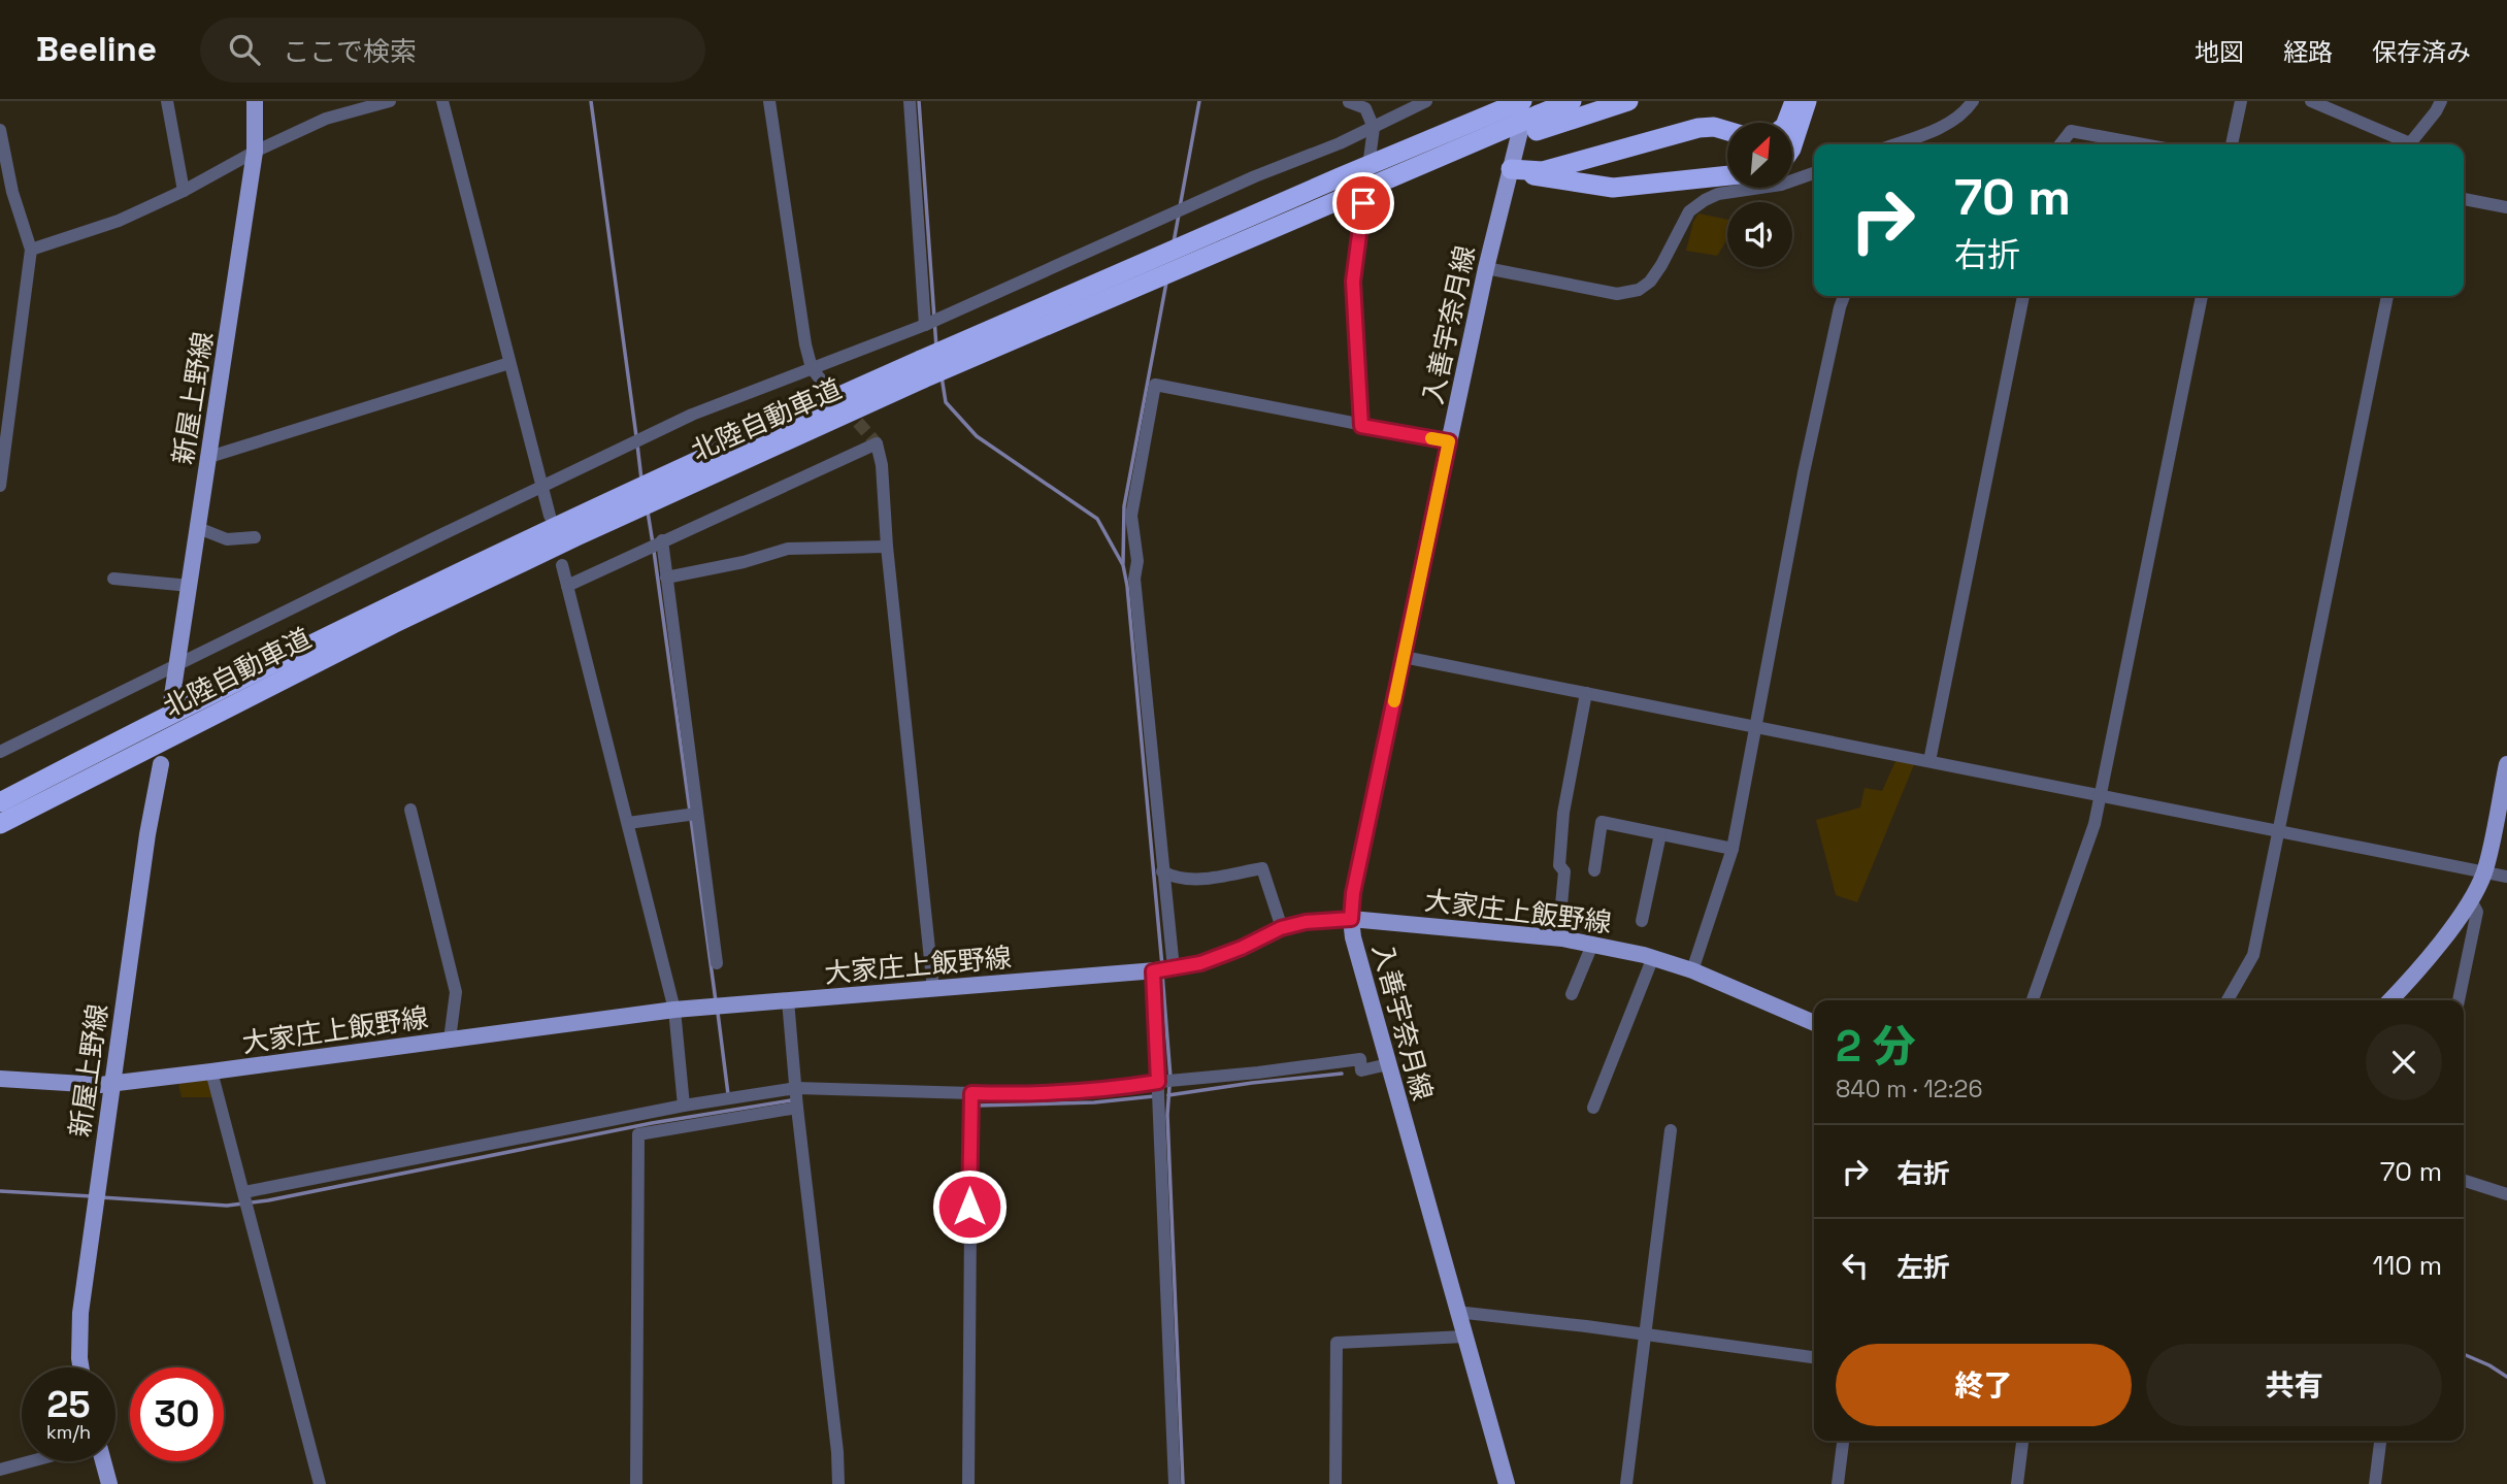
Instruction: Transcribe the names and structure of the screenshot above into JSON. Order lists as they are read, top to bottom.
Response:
{
  "streets": {
    "highway": ["北陸自動車道"],
    "main road": ["入善宇奈月線", "新屋上野線", "大家庄上飯野線"]
  },
  "crossings": [
    ["入善宇奈月線", "北陸自動車道"],
    ["入善宇奈月線", "大家庄上飯野線"],
    ["新屋上野線", "大家庄上飯野線"]
  ],
  "north": "top right",
  "page": {
    "header": "Beeline",
    "search": "ここで検索",
    "nav": ["地図", "経路", "保存済み"],
    "turn": ["70 m", "右折"],
    "heading": ["2 分", "840 m · 12:26"],
    "list": [
      {
        "name": "右折",
        "value": "70 m"
      },
      {
        "name": "左折",
        "value": "110 m"
      }
    ],
    "buttons": ["終了", "共有"],
    "speed": "25 km/h",
    "limit": "30"
  }
}
